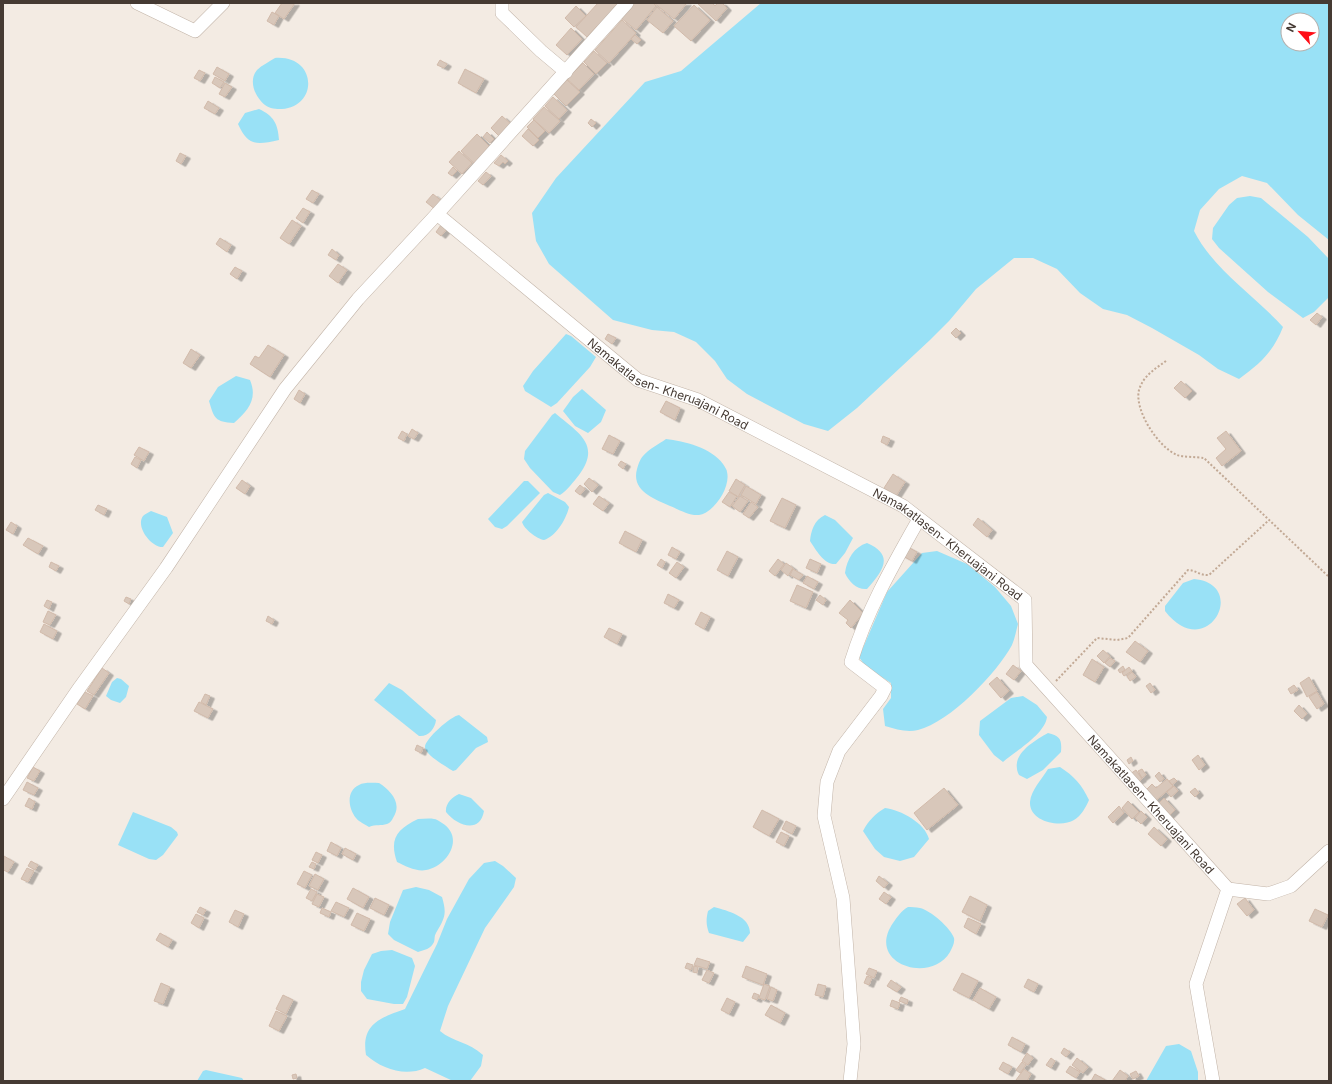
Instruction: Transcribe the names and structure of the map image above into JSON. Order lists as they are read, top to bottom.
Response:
{
  "streets": {
    "street": ["Namakatlasen- Kheruajani Road"]
  },
  "north": "top left"
}
